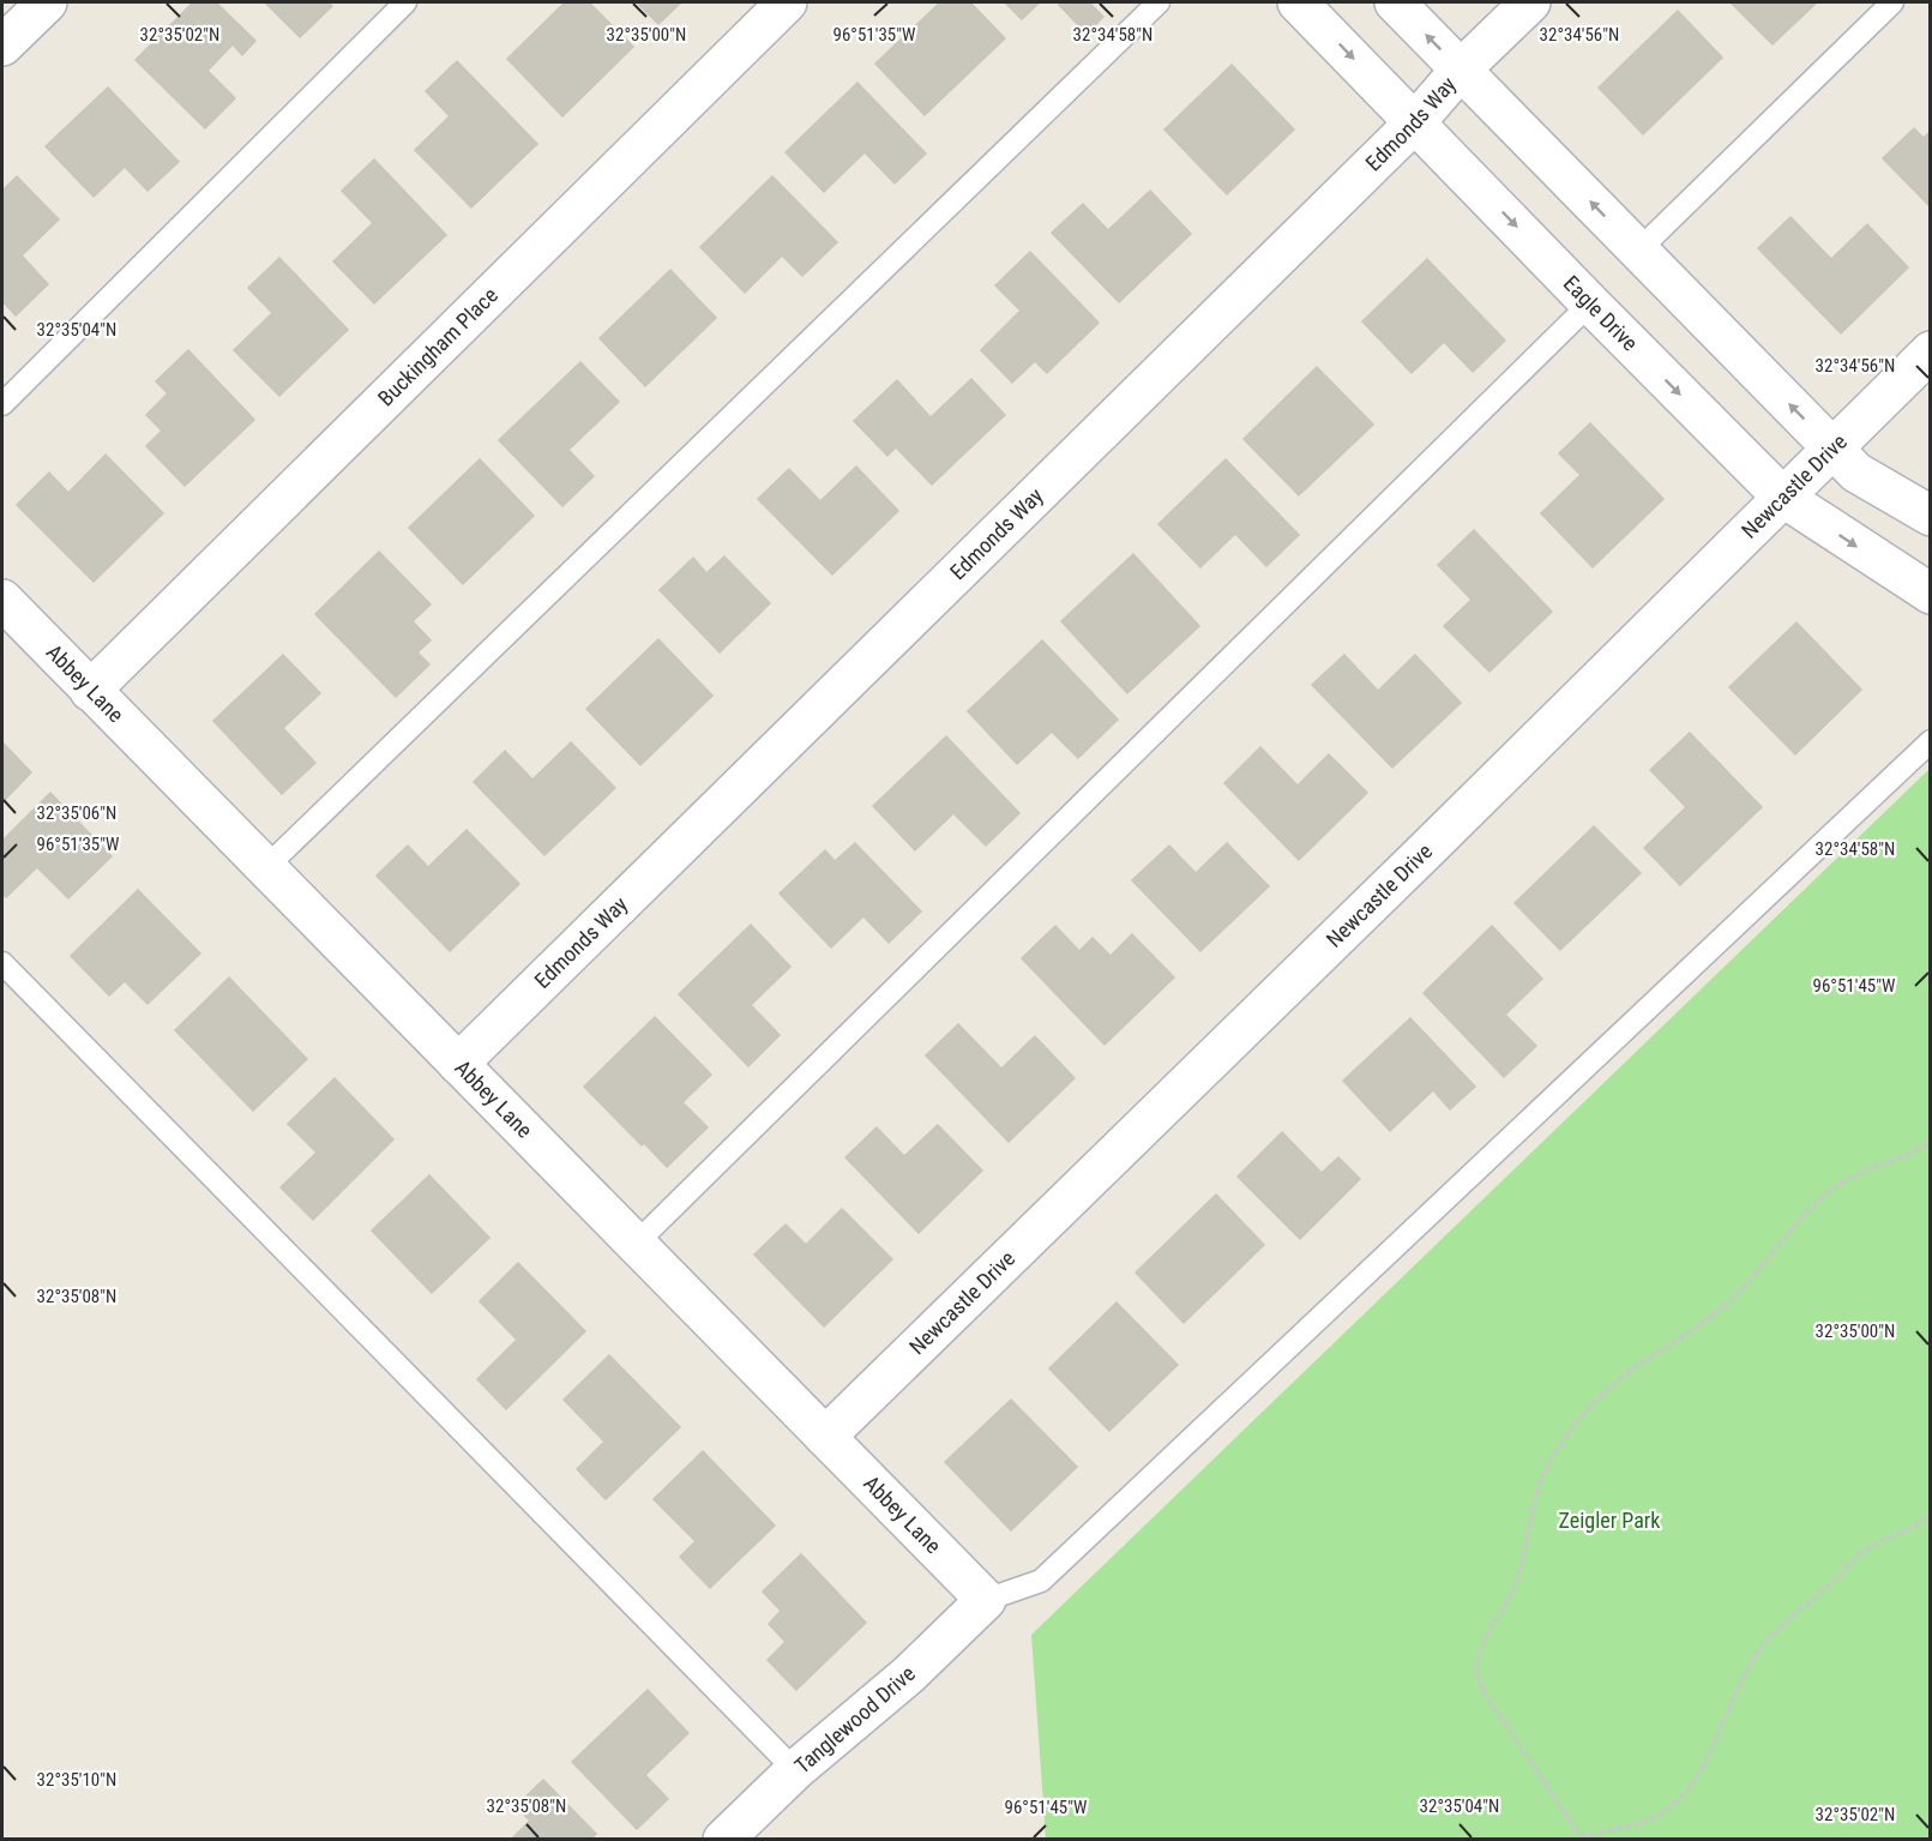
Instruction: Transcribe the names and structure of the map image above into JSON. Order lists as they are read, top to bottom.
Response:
{
  "streets": {
    "street": [
      "Edmonds Way",
      "Eagle Drive",
      "Buckingham Place",
      "Newcastle Drive",
      "Abbey Lane",
      "Tanglewood Drive"
    ]
  },
  "crossings": [
    ["Edmonds Way", "Eagle Drive"],
    ["Edmonds Way", "Abbey Lane"],
    ["Eagle Drive", "Newcastle Drive"],
    ["Buckingham Place", "Abbey Lane"],
    ["Newcastle Drive", "Abbey Lane"],
    ["Abbey Lane", "Tanglewood Drive"]
  ],
  "parks": ["Zeigler Park"],
  "coordinates": [
    "96°51'35\"W",
    "32°35'02\"N",
    "32°35'00\"N",
    "32°34'58\"N",
    "32°34'56\"N",
    "32°35'04\"N",
    "32°35'06\"N",
    "96°51'45\"W",
    "32°35'08\"N",
    "32°35'10\"N"
  ]
}
